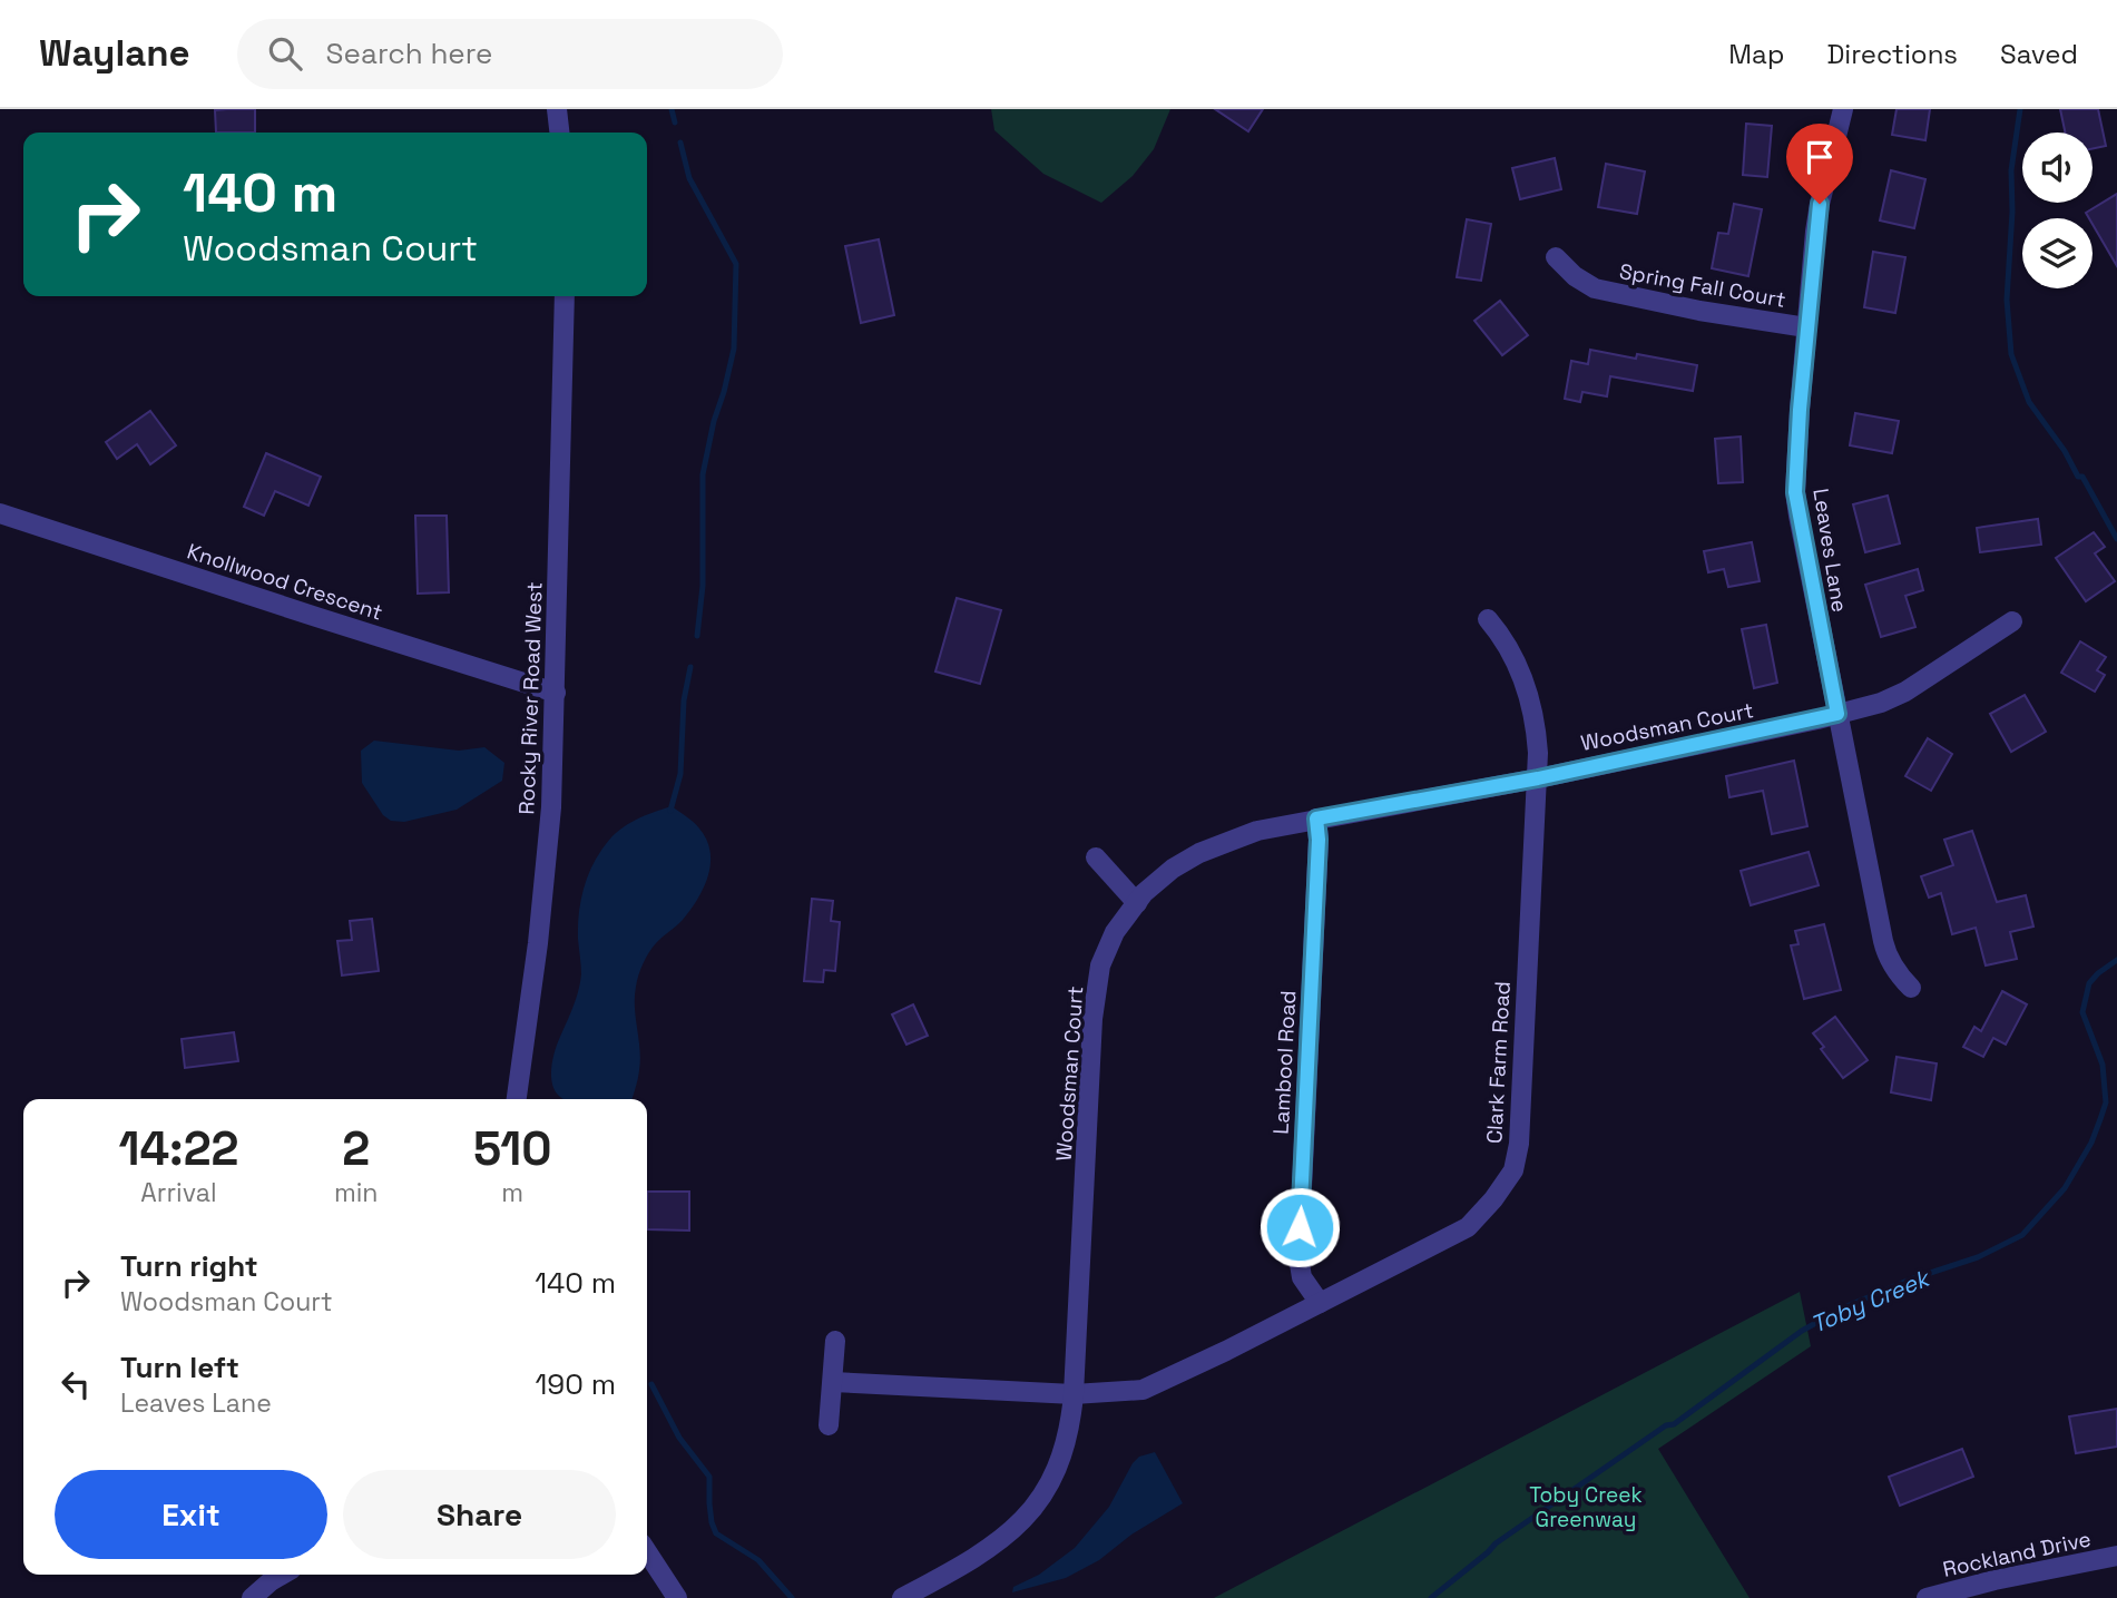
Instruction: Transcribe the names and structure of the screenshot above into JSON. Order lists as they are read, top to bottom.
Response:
{
  "streets": {
    "street": [
      "Spring Fall Court",
      "Leaves Lane",
      "Knollwood Crescent",
      "Rocky River Road West",
      "Woodsman Court",
      "Lambool Road",
      "Clark Farm Road",
      "Rockland Drive"
    ]
  },
  "crossings": [
    ["Spring Fall Court", "Leaves Lane"],
    ["Leaves Lane", "Woodsman Court"],
    ["Knollwood Crescent", "Rocky River Road West"],
    ["Woodsman Court", "Lambool Road"],
    ["Woodsman Court", "Clark Farm Road"],
    ["Lambool Road", "Clark Farm Road"]
  ],
  "water": ["Toby Creek"],
  "parks": ["Toby Creek Greenway"],
  "page": {
    "header": "Waylane",
    "search": "Search here",
    "nav": ["Map", "Directions", "Saved"],
    "turn": ["140 m", "Woodsman Court"],
    "eta": [
      "14:22",
      "Arrival",
      "2",
      "min",
      "510",
      "m"
    ],
    "list": [
      {
        "name": "Turn right",
        "note": "Woodsman Court",
        "value": "140 m"
      },
      {
        "name": "Turn left",
        "note": "Leaves Lane",
        "value": "190 m"
      }
    ],
    "buttons": ["Exit", "Share"]
  }
}
